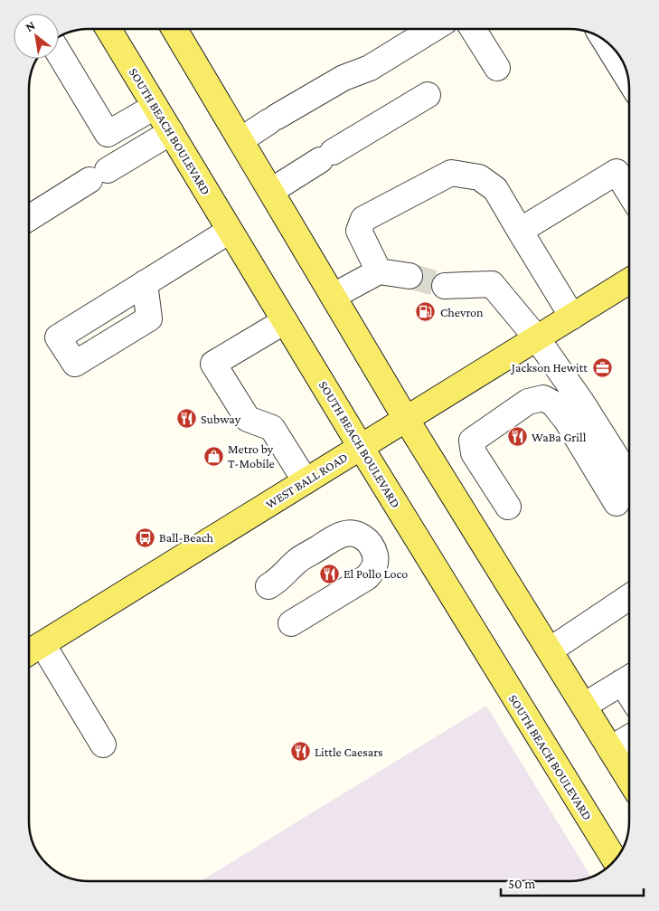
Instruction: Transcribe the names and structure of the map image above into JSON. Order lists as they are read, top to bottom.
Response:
{
  "streets": {
    "main road": ["SOUTH BEACH BOULEVARD", "WEST BALL ROAD"]
  },
  "crossings": [
    ["SOUTH BEACH BOULEVARD", "WEST BALL ROAD"]
  ],
  "places": {
    "fuel station": ["Chevron"],
    "office": ["Jackson Hewitt"],
    "restaurant": [
      "Subway",
      "WaBa Grill",
      "El Pollo Loco",
      "Little Caesars"
    ],
    "shop": ["Metro by T-Mobile"],
    "bus stop": ["Ball-Beach"]
  },
  "scale_bar": "50 m",
  "north": "top left"
}
